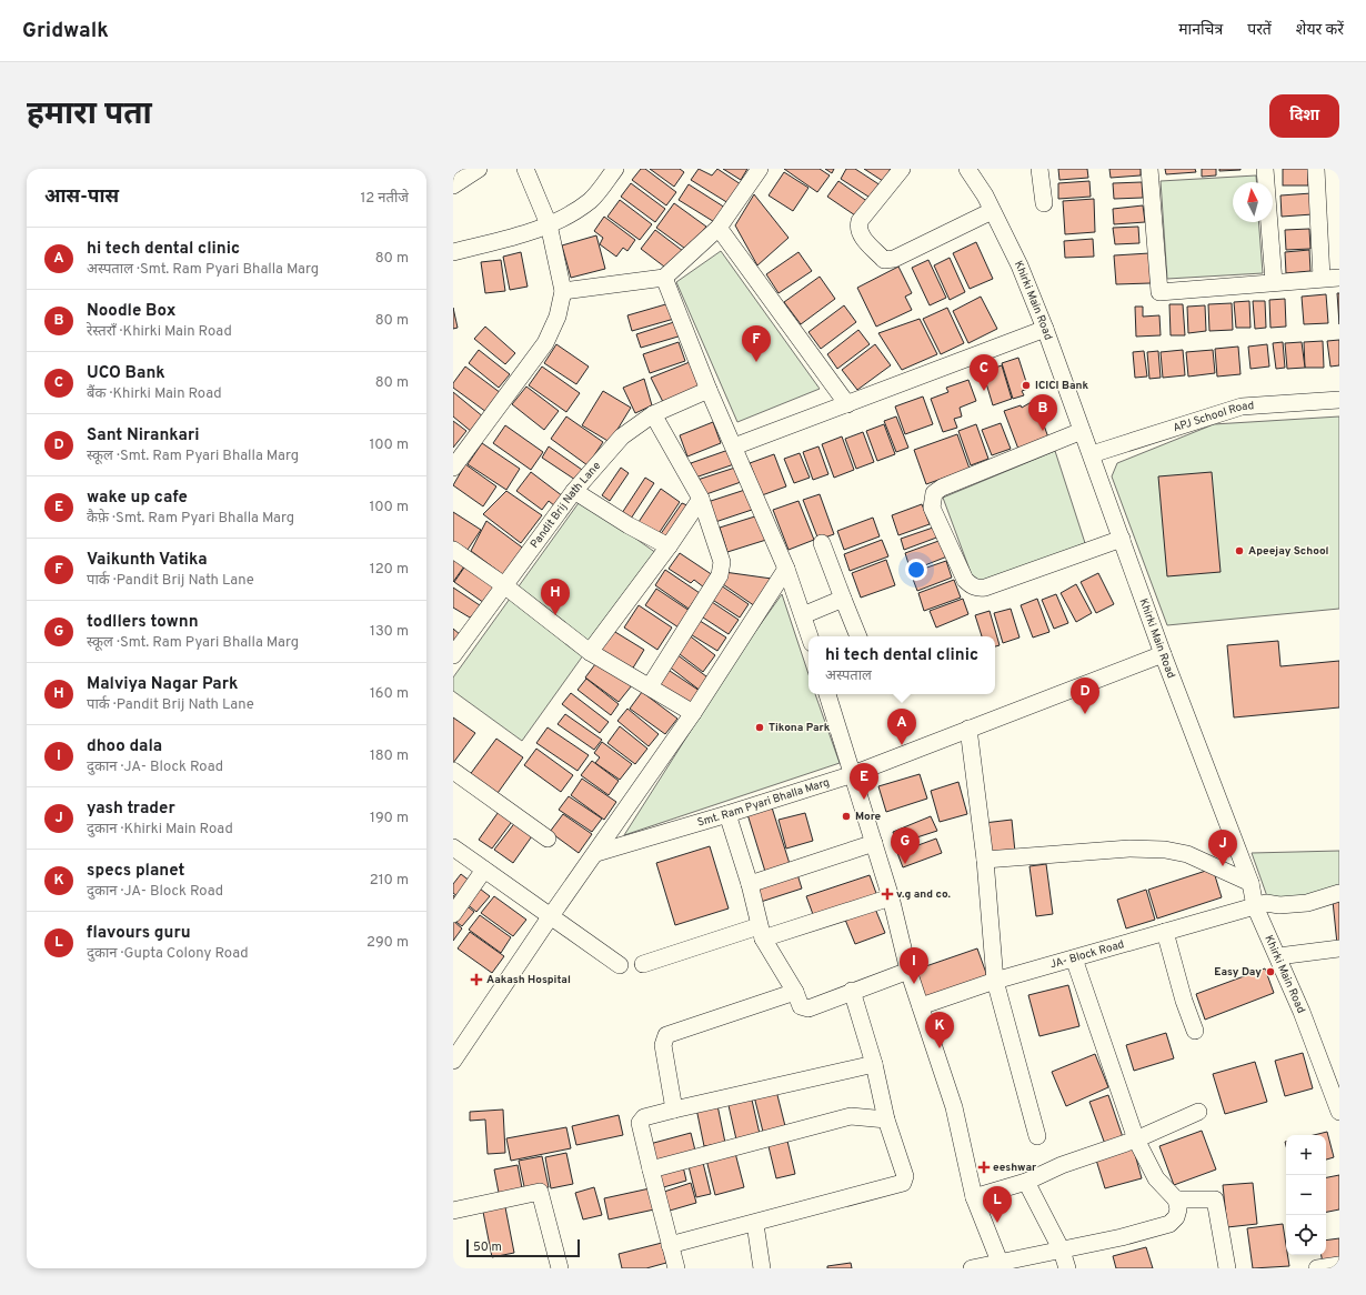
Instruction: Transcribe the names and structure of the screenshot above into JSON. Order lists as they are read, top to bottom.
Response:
{
  "streets": {
    "street": [
      "Khirki Main Road",
      "APJ School Road",
      "Pandit Brij Nath Lane",
      "Smt. Ram Pyari Bhalla Marg",
      "JA- Block Road"
    ]
  },
  "crossings": [
    ["Khirki Main Road", "APJ School Road"],
    ["Khirki Main Road", "Smt. Ram Pyari Bhalla Marg"],
    ["Khirki Main Road", "JA- Block Road"]
  ],
  "places": {
    "other": [
      "ICICI Bank",
      "Apeejay School",
      "Tikona Park",
      "More",
      "Easy Day"
    ],
    "health": ["v.g and co.", "Aakash Hospital", "eeshwar"]
  },
  "scale_bar": "50 m",
  "north": "top",
  "page": {
    "header": "Gridwalk",
    "nav": ["मानचित्र", "परतें", "शेयर करें"],
    "buttons": "दिशा",
    "title": "हमारा पता",
    "heading": ["आस-पास", "12 नतीजे"],
    "list": [
      {
        "mark": "A",
        "name": "hi tech dental clinic",
        "note": "अस्पताल · Smt. Ram Pyari Bhalla Marg",
        "value": "80 m"
      },
      {
        "mark": "B",
        "name": "Noodle Box",
        "note": "रेस्तराँ · Khirki Main Road",
        "value": "80 m"
      },
      {
        "mark": "C",
        "name": "UCO Bank",
        "note": "बैंक · Khirki Main Road",
        "value": "80 m"
      },
      {
        "mark": "D",
        "name": "Sant Nirankari",
        "note": "स्कूल · Smt. Ram Pyari Bhalla Marg",
        "value": "100 m"
      },
      {
        "mark": "E",
        "name": "wake up cafe",
        "note": "कैफ़े · Smt. Ram Pyari Bhalla Marg",
        "value": "100 m"
      },
      {
        "mark": "F",
        "name": "Vaikunth Vatika",
        "note": "पार्क · Pandit Brij Nath Lane",
        "value": "120 m"
      },
      {
        "mark": "G",
        "name": "todllers townn",
        "note": "स्कूल · Smt. Ram Pyari Bhalla Marg",
        "value": "130 m"
      },
      {
        "mark": "H",
        "name": "Malviya Nagar Park",
        "note": "पार्क · Pandit Brij Nath Lane",
        "value": "160 m"
      },
      {
        "mark": "I",
        "name": "dhoo dala",
        "note": "दुकान · JA- Block Road",
        "value": "180 m"
      },
      {
        "mark": "J",
        "name": "yash trader",
        "note": "दुकान · Khirki Main Road",
        "value": "190 m"
      },
      {
        "mark": "K",
        "name": "specs planet",
        "note": "दुकान · JA- Block Road",
        "value": "210 m"
      },
      {
        "mark": "L",
        "name": "flavours guru",
        "note": "दुकान · Gupta Colony Road",
        "value": "290 m"
      }
    ],
    "pins": [
      "F",
      "C",
      "B",
      "H",
      "D",
      "A",
      "E",
      "G",
      "J",
      "I",
      "K",
      "L"
    ],
    "popup": ["hi tech dental clinic", "अस्पताल"],
    "map_buttons": ["+", "−"],
    "scale": "50 m"
  }
}
